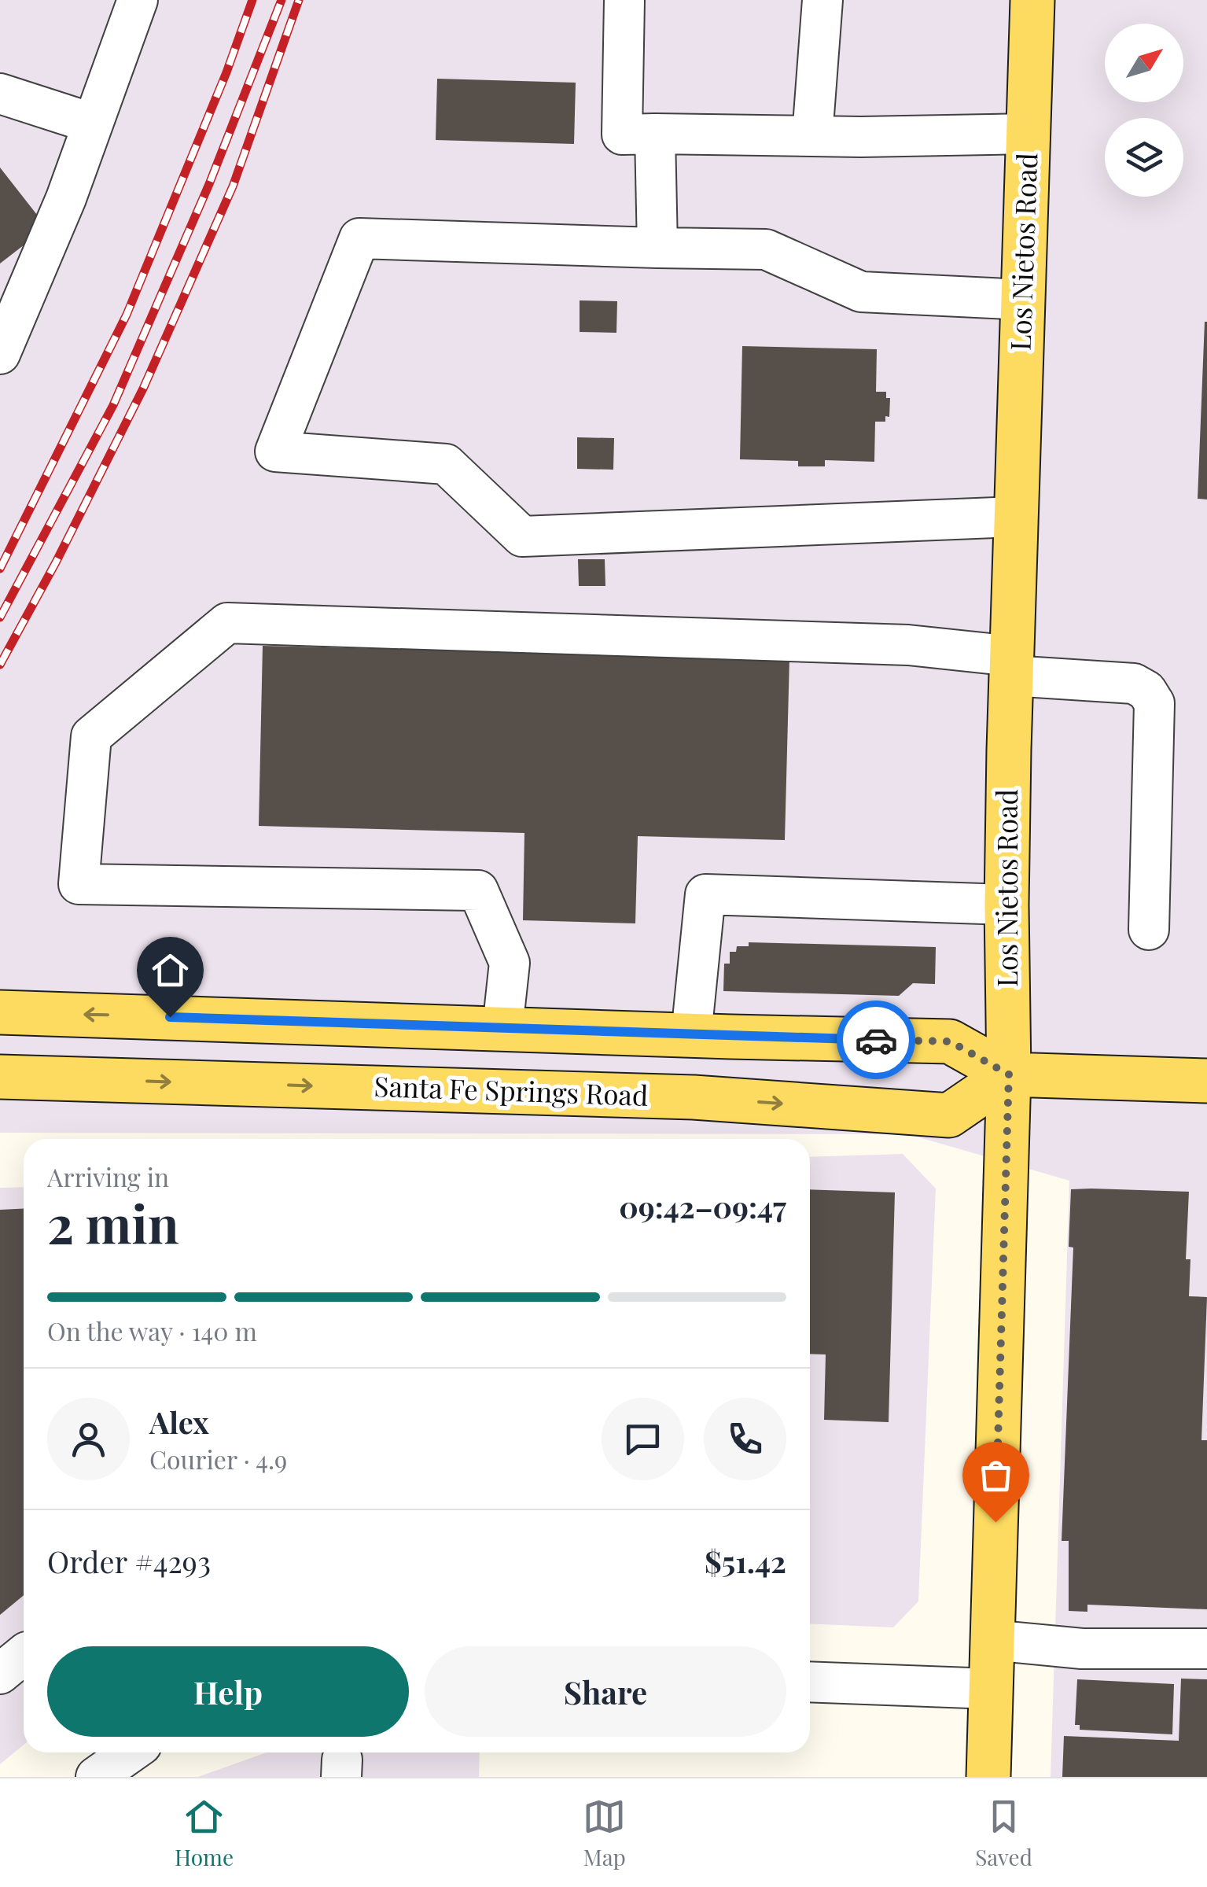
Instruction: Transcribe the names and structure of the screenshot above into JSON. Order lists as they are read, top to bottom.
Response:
{
  "streets": {
    "main road": ["Los Nietos Road", "Santa Fe Springs Road"]
  },
  "crossings": [
    ["Los Nietos Road", "Santa Fe Springs Road"]
  ],
  "north": "top right",
  "page": {
    "heading": ["2 min", "Arriving in", "09:42–09:47"],
    "panel": [
      "Alex",
      "Courier · 4.9",
      "Order #4293",
      "$51.42"
    ],
    "bar": "On the way · 140 m",
    "buttons": ["Help", "Share"],
    "tabs": ["Home", "Map", "Saved"]
  }
}
